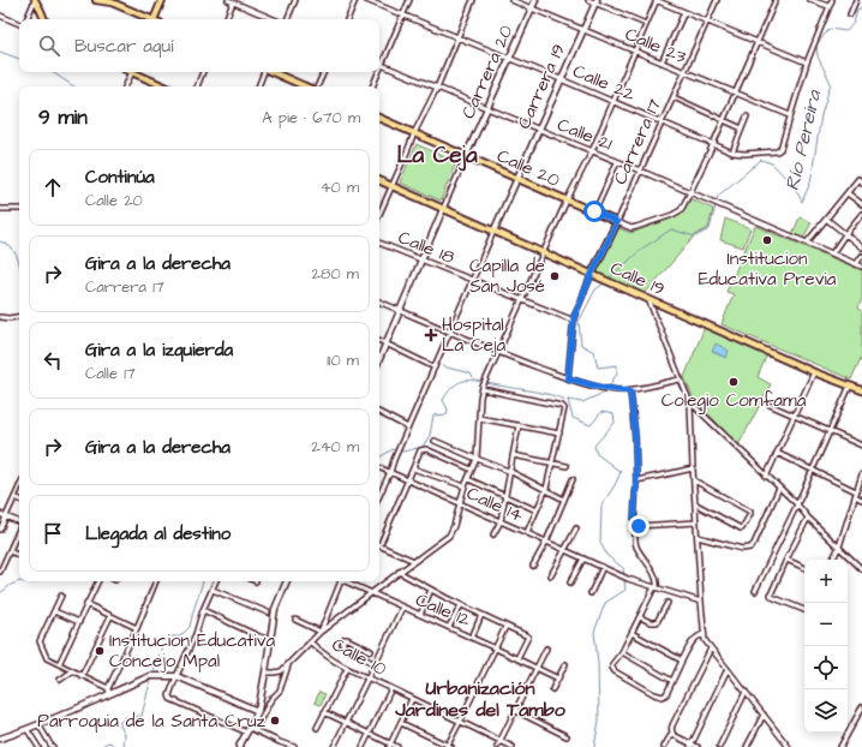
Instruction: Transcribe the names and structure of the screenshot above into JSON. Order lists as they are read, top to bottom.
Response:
{
  "streets": {
    "main road": [
      "Carrera 20",
      "Carrera 19",
      "Carrera 17",
      "Calle 20",
      "Calle 19"
    ],
    "street": [
      "Calle 23",
      "Calle 22",
      "Calle 21",
      "Calle 18",
      "Calle 14",
      "Calle 12",
      "Calle 10"
    ]
  },
  "crossings": [
    ["Calle 23", "Carrera 20"],
    ["Calle 23", "Calle 22"],
    ["Calle 23", "Carrera 19"],
    ["Calle 23", "Carrera 17"],
    ["Carrera 20", "Calle 22"],
    ["Carrera 20", "Calle 21"],
    ["Carrera 20", "Calle 20"],
    ["Carrera 20", "Calle 18"],
    ["Carrera 20", "Calle 19"],
    ["Calle 22", "Carrera 19"],
    ["Calle 22", "Carrera 17"],
    ["Carrera 19", "Calle 21"],
    ["Carrera 19", "Calle 20"],
    ["Carrera 19", "Calle 18"],
    ["Carrera 19", "Calle 19"],
    ["Carrera 19", "Calle 14"],
    ["Calle 21", "Carrera 17"],
    ["Carrera 17", "Calle 20"],
    ["Carrera 17", "Calle 18"],
    ["Carrera 17", "Calle 19"]
  ],
  "districts": ["La Ceja", "Urbanización Jardines del Tambo"],
  "water": ["Río Pereira"],
  "places": {
    "other": [
      "Institucion Educativa Previa",
      "Capilla de San José",
      "Colegio Comfama",
      "Institucion Educativa Concejo Mpal",
      "Parroquia de la Santa Cruz"
    ],
    "health": ["Hospital La Ceja"]
  },
  "page": {
    "search": "Buscar aquí",
    "heading": ["9 min", "A pie · 670 m"],
    "list": [
      ["Continúa", "Calle 20", "40 m"],
      ["Gira a la derecha", "Carrera 17", "280 m"],
      ["Gira a la izquierda", "Calle 17", "110 m"],
      ["Gira a la derecha", "240 m"],
      "Llegada al destino"
    ],
    "map_buttons": ["+", "−"]
  }
}
